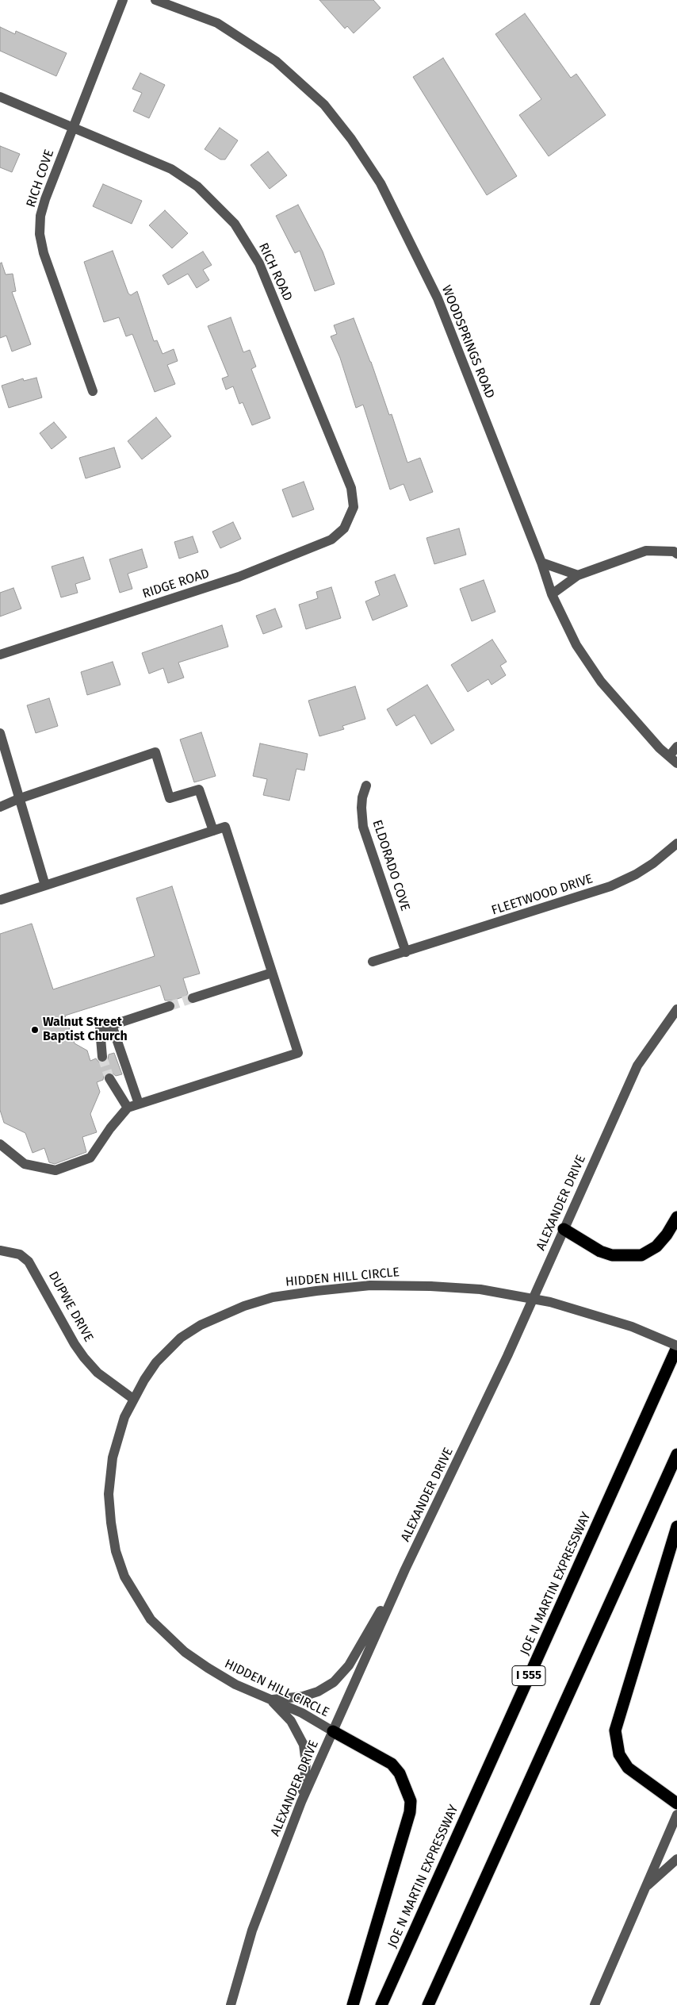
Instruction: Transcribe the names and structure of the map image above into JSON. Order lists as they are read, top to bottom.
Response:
{
  "streets": {
    "highway": ["JOE N MARTIN EXPRESSWAY", "I 555"],
    "street": [
      "RICH COVE",
      "RICH ROAD",
      "WOODSPRINGS ROAD",
      "RIDGE ROAD",
      "ELDORADO COVE",
      "FLEETWOOD DRIVE",
      "ALEXANDER DRIVE",
      "HIDDEN HILL CIRCLE",
      "DUPWE DRIVE"
    ]
  },
  "crossings": [
    ["RICH COVE", "RICH ROAD"],
    ["RICH ROAD", "RIDGE ROAD"],
    ["ELDORADO COVE", "FLEETWOOD DRIVE"],
    ["ALEXANDER DRIVE", "HIDDEN HILL CIRCLE"],
    ["HIDDEN HILL CIRCLE", "DUPWE DRIVE"],
    ["HIDDEN HILL CIRCLE", "JOE N MARTIN EXPRESSWAY"]
  ],
  "places": ["Walnut Street Baptist Church"]
}
